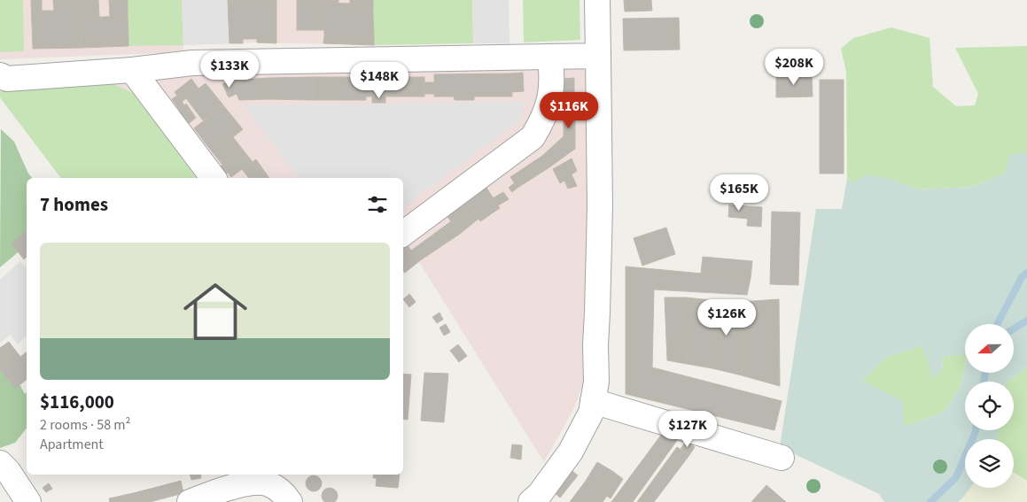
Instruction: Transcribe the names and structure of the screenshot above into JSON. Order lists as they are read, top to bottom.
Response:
{
  "north": "left",
  "page": {
    "price": [
      "$208K",
      "$133K",
      "$148K",
      "$116K",
      "$165K",
      "$126K",
      "$127K"
    ],
    "heading": "7 homes",
    "list": [
      {
        "name": "$116,000",
        "note": "2 rooms · 58 m² · Apartment"
      }
    ]
  }
}
